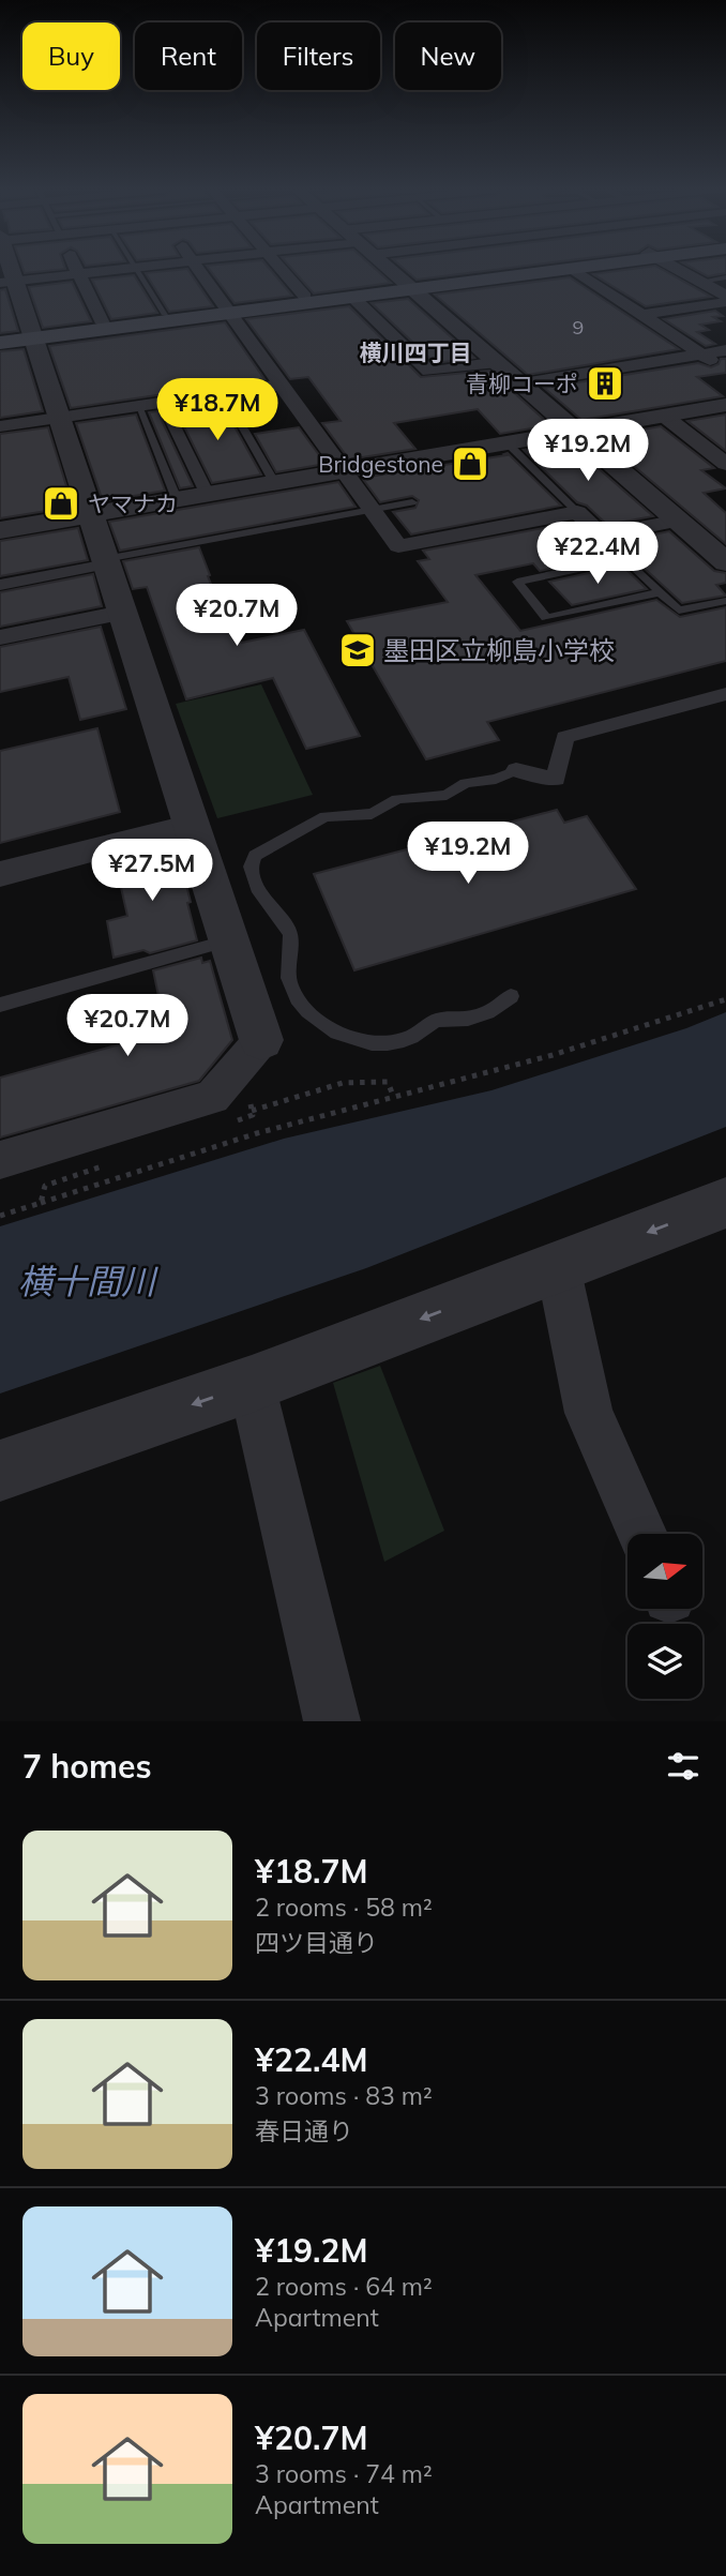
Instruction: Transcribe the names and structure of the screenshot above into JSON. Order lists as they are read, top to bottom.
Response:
{
  "districts": ["横川四丁目"],
  "water": ["横十間川"],
  "places": {
    "building": ["青柳コーポ"],
    "shop": ["Bridgestone", "ヤマナカ"],
    "school or university": ["墨田区立柳島小学校"]
  },
  "house_numbers": ["9"],
  "north": "right",
  "page": {
    "chip": [
      "Buy",
      "Rent",
      "Filters",
      "New"
    ],
    "price": [
      "¥18.7M",
      "¥19.2M",
      "¥22.4M",
      "¥20.7M",
      "¥19.2M",
      "¥27.5M",
      "¥20.7M"
    ],
    "heading": "7 homes",
    "list": [
      {
        "name": "¥18.7M",
        "note": "2 rooms · 58 m² · 四ツ目通り"
      },
      {
        "name": "¥22.4M",
        "note": "3 rooms · 83 m² · 春日通り"
      },
      {
        "name": "¥19.2M",
        "note": "2 rooms · 64 m² · Apartment"
      },
      {
        "name": "¥20.7M",
        "note": "3 rooms · 74 m² · Apartment"
      }
    ]
  }
}
